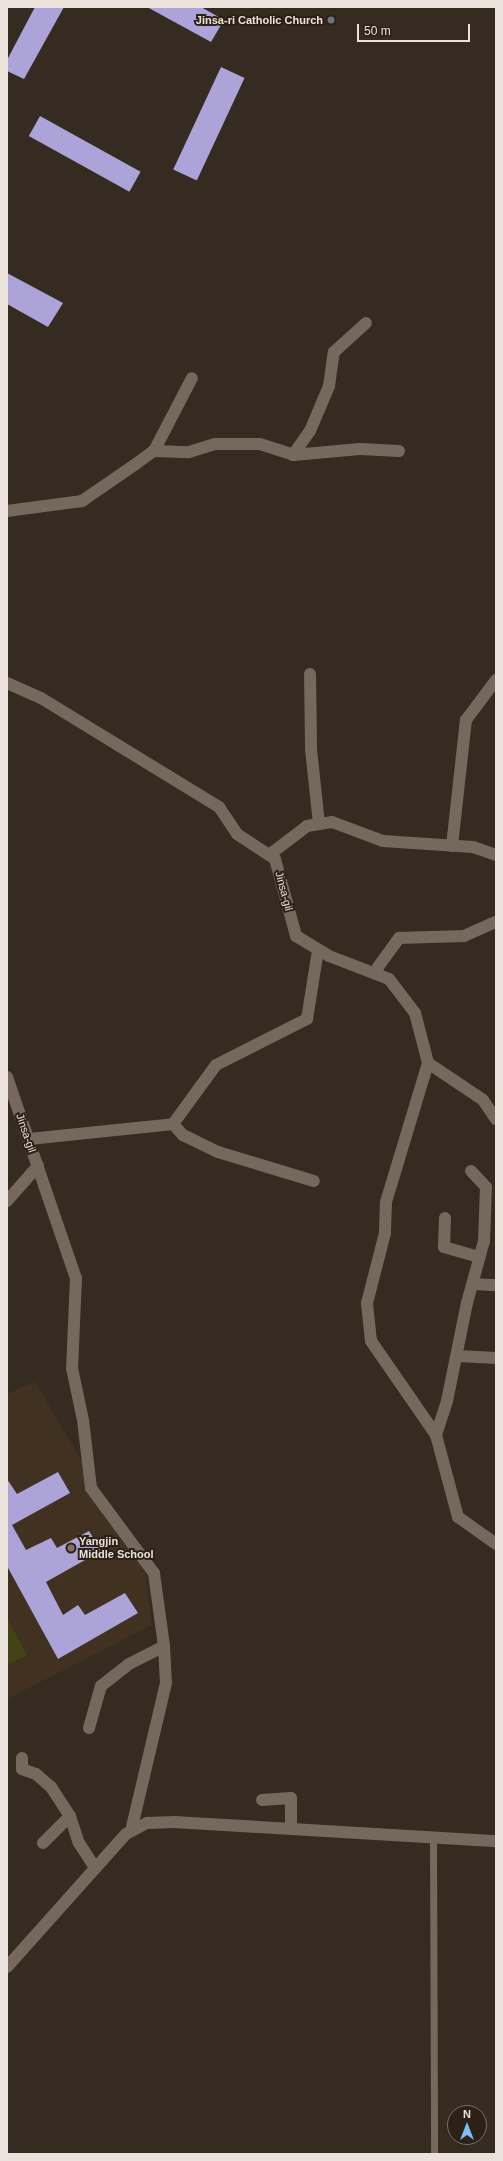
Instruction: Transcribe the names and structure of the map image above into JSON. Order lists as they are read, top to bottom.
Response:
{
  "streets": {
    "street": ["Jinsa-gil"]
  },
  "places": ["Jinsa-ri Catholic Church", "Yangjin Middle School"],
  "scale_bar": "50 m",
  "north": "top"
}
